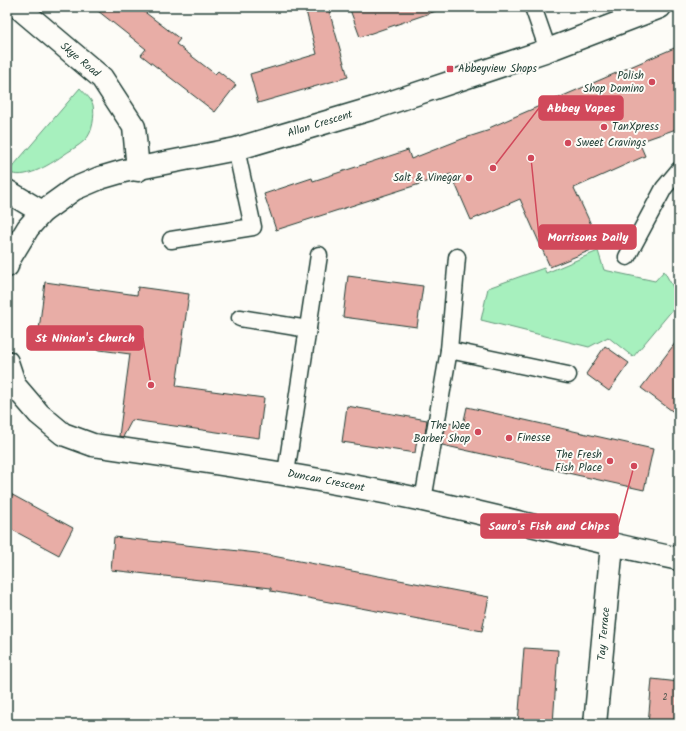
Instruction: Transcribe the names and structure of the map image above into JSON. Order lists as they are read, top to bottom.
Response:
{
  "streets": {
    "street": [
      "Skye Road",
      "Allan Crescent",
      "Duncan Crescent",
      "Tay Terrace"
    ]
  },
  "crossings": [
    ["Skye Road", "Allan Crescent"],
    ["Duncan Crescent", "Tay Terrace"]
  ],
  "places": {
    "transit": ["Abbeyview Shops"],
    "other": [
      "Polish Shop Domino",
      "TanXpress",
      "Sweet Cravings",
      "Morrisons Daily",
      "Abbey Vapes",
      "Salt & Vinegar",
      "St Ninian's Church",
      "The Wee Barber Shop",
      "Finesse",
      "The Fresh Fish Place",
      "Sauro's Fish and Chips"
    ]
  },
  "house_numbers": ["2"]
}
